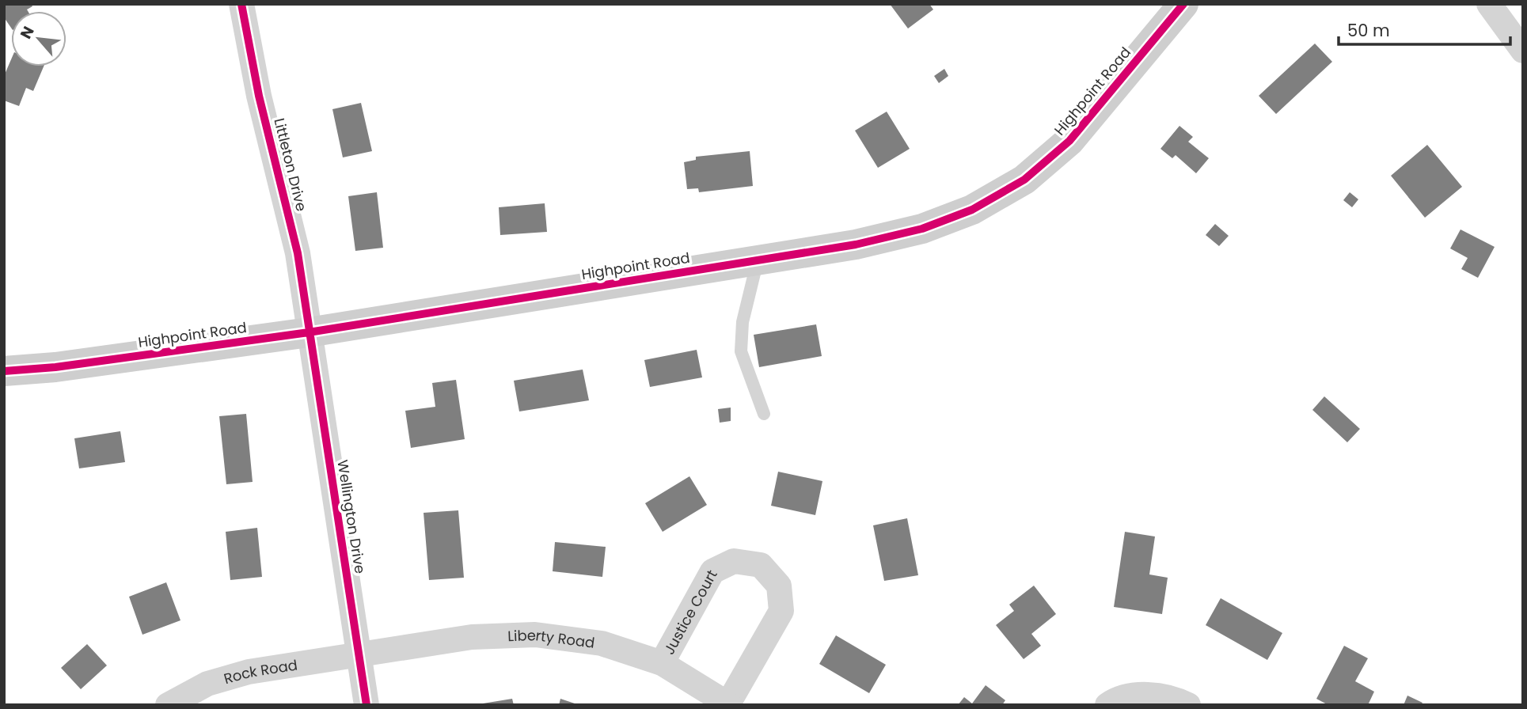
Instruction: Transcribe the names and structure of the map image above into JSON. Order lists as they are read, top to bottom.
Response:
{
  "streets": {
    "street": [
      "Highpoint Road",
      "Littleton Drive",
      "Wellington Drive",
      "Justice Court",
      "Liberty Road",
      "Rock Road"
    ]
  },
  "crossings": [
    ["Highpoint Road", "Littleton Drive"],
    ["Highpoint Road", "Wellington Drive"],
    ["Littleton Drive", "Wellington Drive"],
    ["Wellington Drive", "Liberty Road"],
    ["Wellington Drive", "Rock Road"],
    ["Justice Court", "Liberty Road"],
    ["Liberty Road", "Rock Road"]
  ],
  "scale_bar": "50 m",
  "north": "top left"
}
